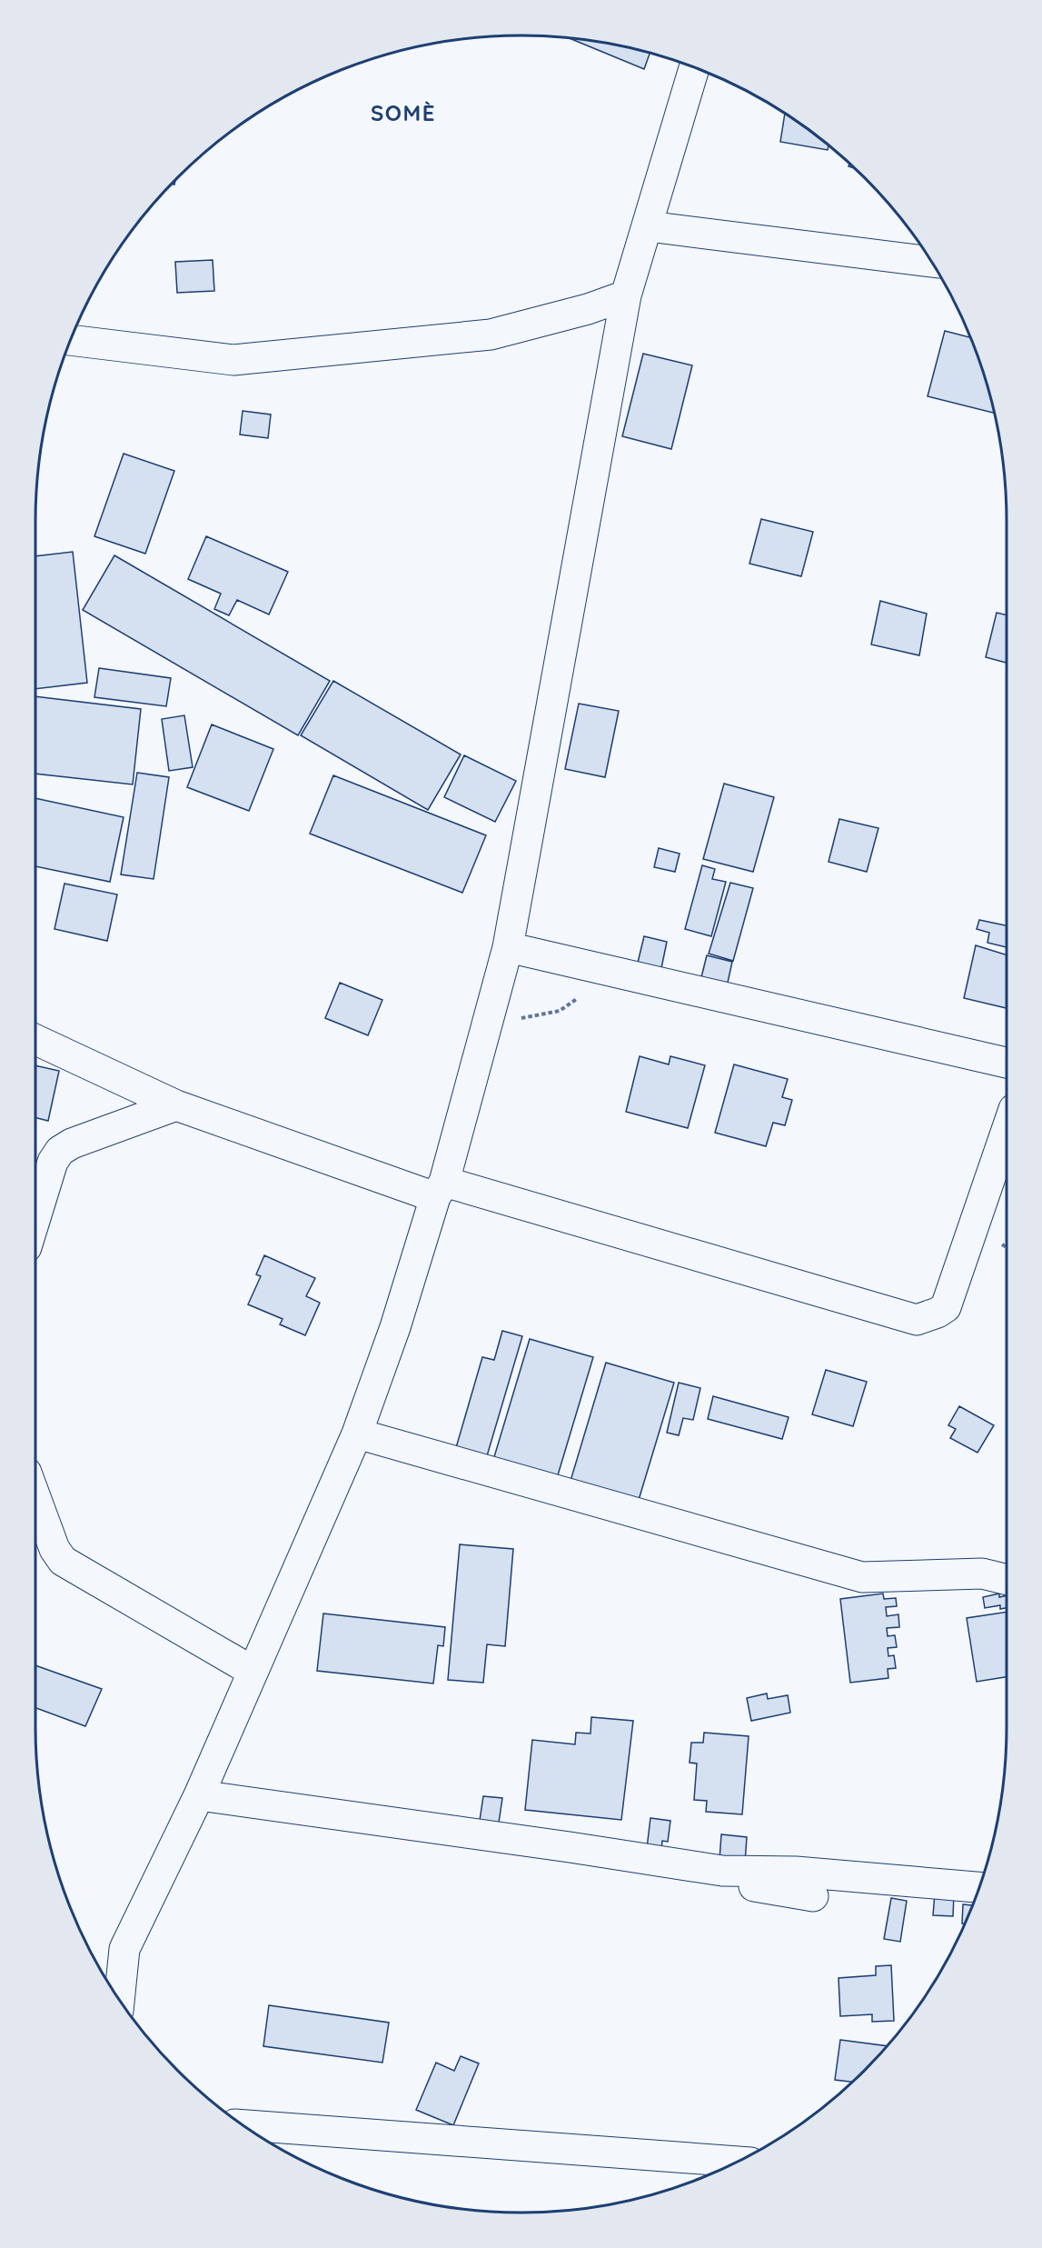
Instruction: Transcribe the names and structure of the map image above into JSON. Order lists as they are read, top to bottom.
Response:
{
  "districts": ["SOMÈ"]
}
